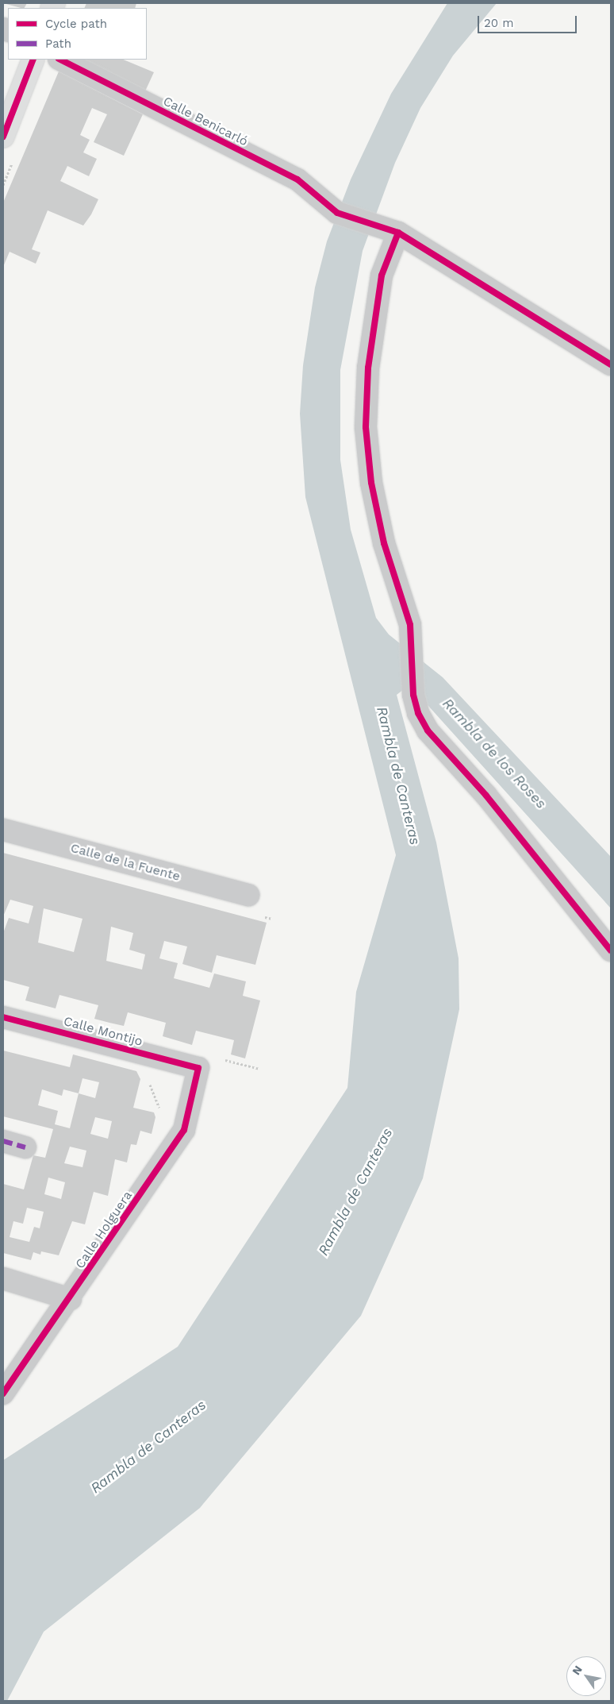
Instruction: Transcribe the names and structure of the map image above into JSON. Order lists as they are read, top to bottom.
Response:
{
  "streets": {
    "street": [
      "Calle Benicarló",
      "Calle de la Fuente",
      "Calle Montijo",
      "Calle Holguera"
    ]
  },
  "crossings": [
    ["Calle Montijo", "Calle Holguera"]
  ],
  "water": ["Rambla de los Roses", "Rambla de Canteras"],
  "legend": ["Cycle path", "Path"],
  "scale_bar": "20 m",
  "north": "top left"
}
